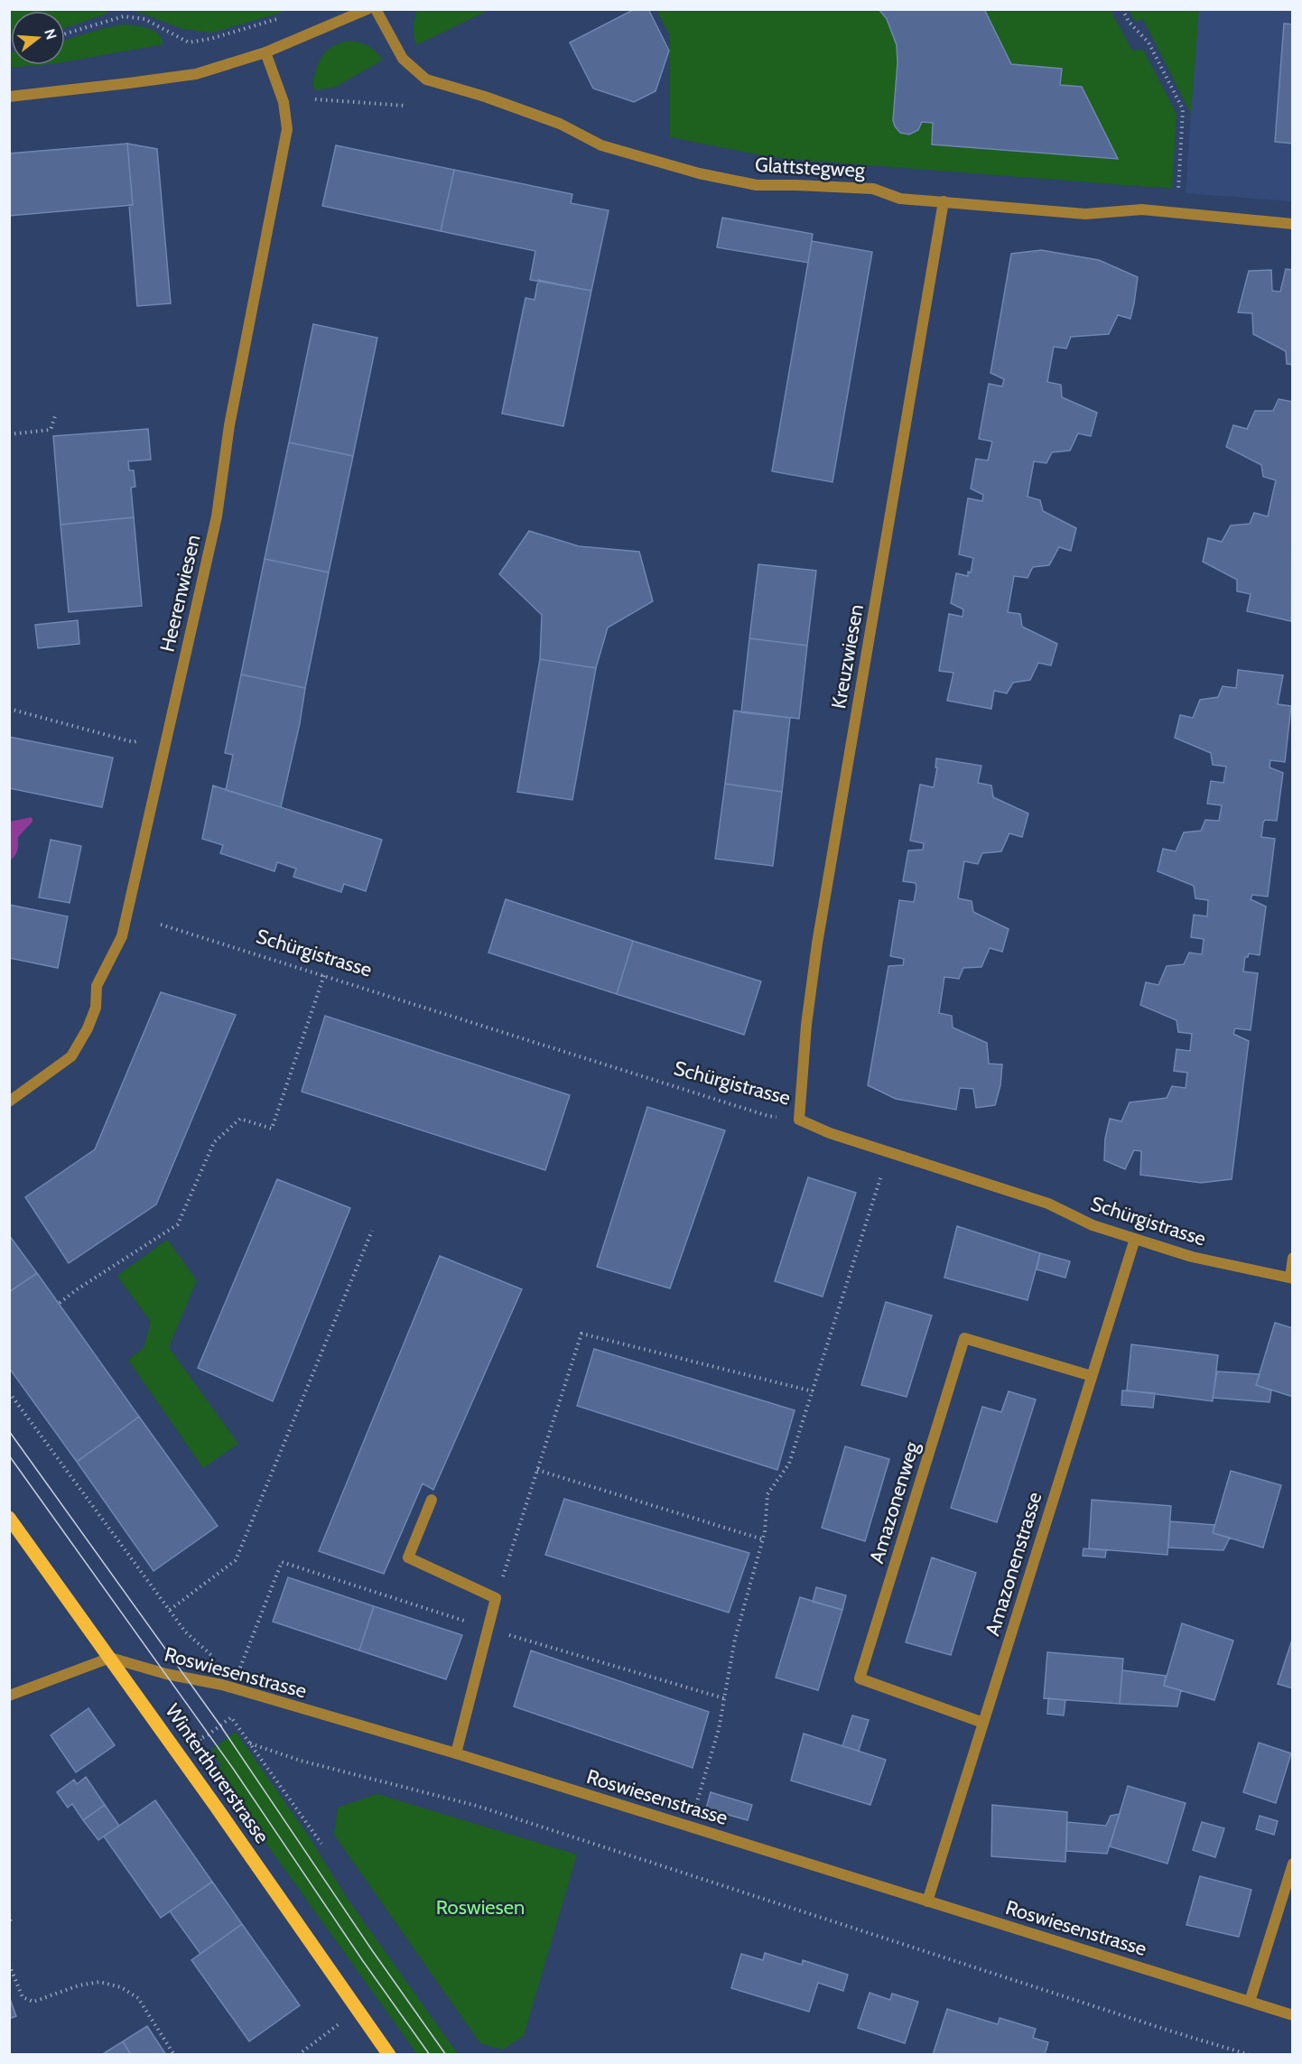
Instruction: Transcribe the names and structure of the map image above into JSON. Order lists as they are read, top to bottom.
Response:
{
  "streets": {
    "main road": ["Winterthurerstrasse"],
    "street": [
      "Glattstegweg",
      "Heerenwiesen",
      "Kreuzwiesen",
      "Schürgistrasse",
      "Amazonenweg",
      "Amazonenstrasse",
      "Roswiesenstrasse"
    ]
  },
  "crossings": [
    ["Glattstegweg", "Kreuzwiesen"],
    ["Kreuzwiesen", "Schürgistrasse"],
    ["Schürgistrasse", "Amazonenstrasse"],
    ["Amazonenweg", "Amazonenstrasse"],
    ["Amazonenstrasse", "Roswiesenstrasse"],
    ["Roswiesenstrasse", "Winterthurerstrasse"]
  ],
  "parks": ["Roswiesen"],
  "north": "right"
}
